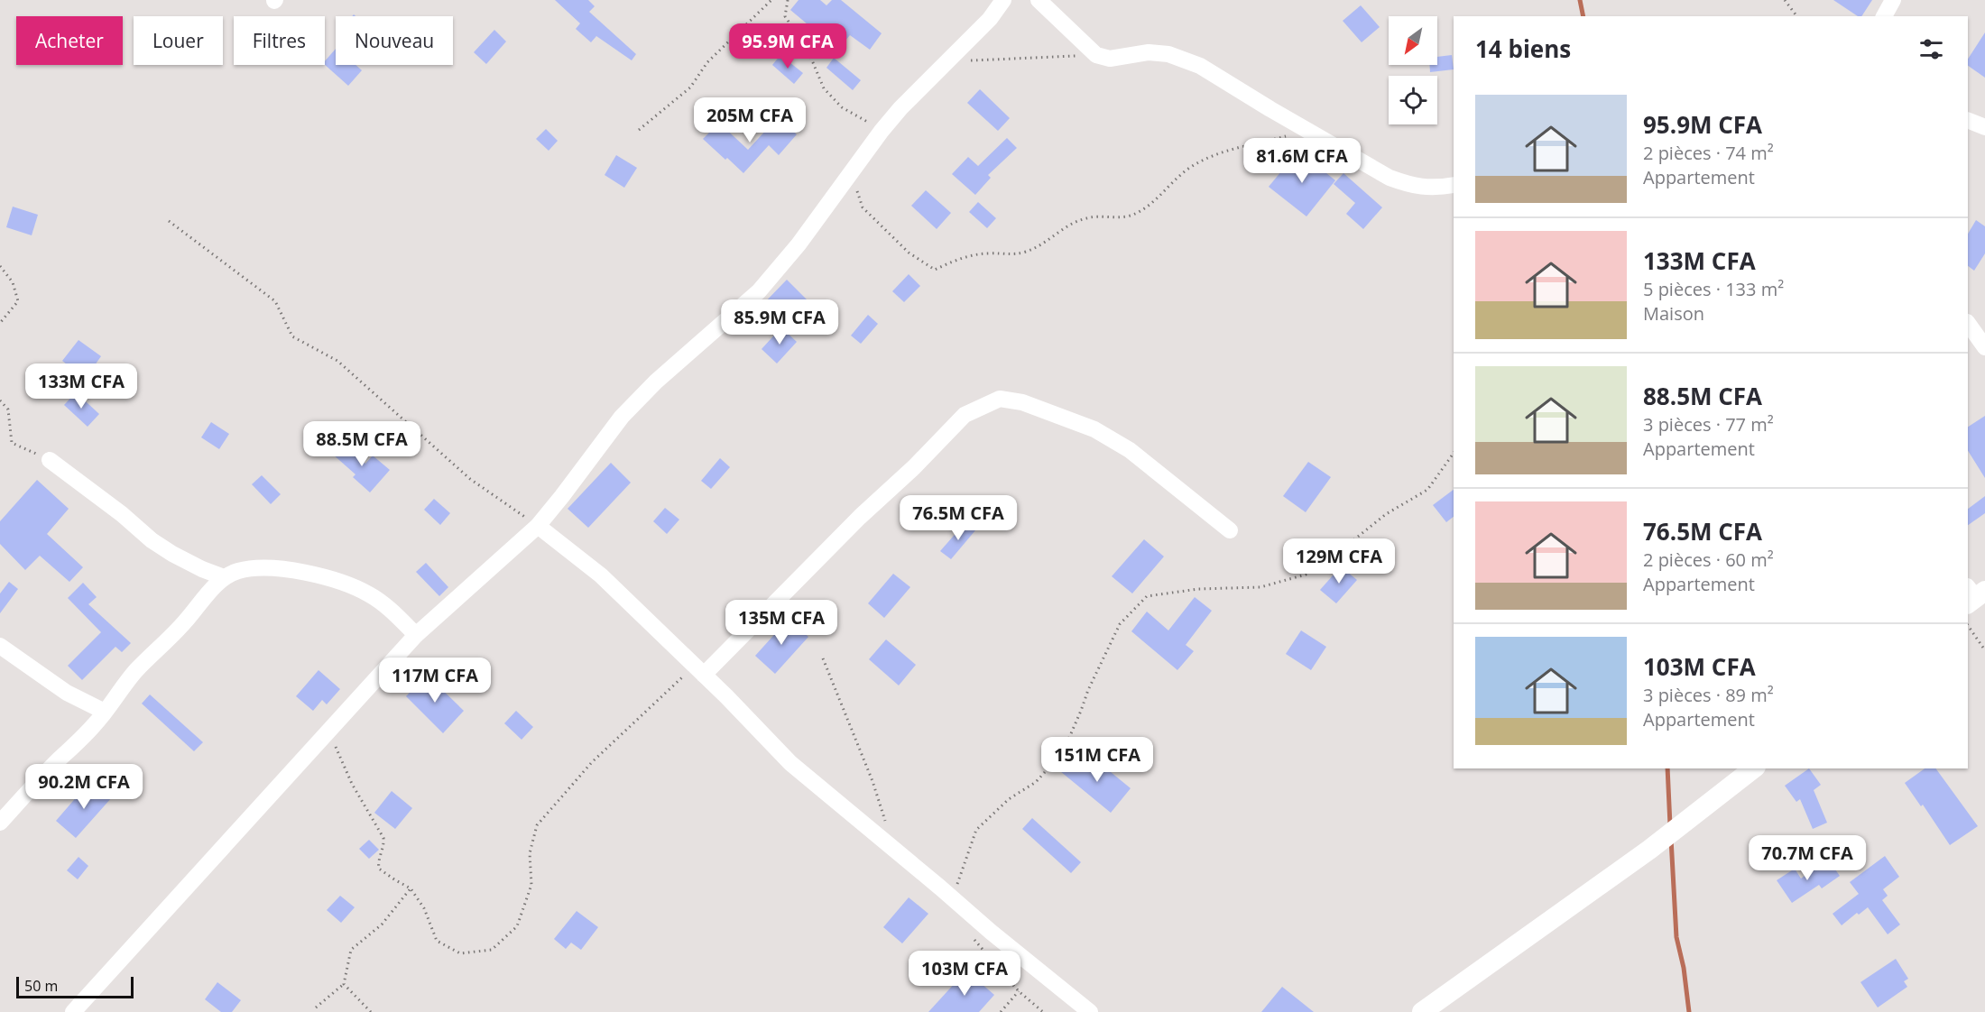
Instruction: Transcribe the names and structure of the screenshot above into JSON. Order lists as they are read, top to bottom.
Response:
{
  "scale_bar": "50 m",
  "north": "bottom left",
  "page": {
    "chip": [
      "Acheter",
      "Louer",
      "Filtres",
      "Nouveau"
    ],
    "heading": "14 biens",
    "price": [
      "95.9M CFA",
      "205M CFA",
      "81.6M CFA",
      "85.9M CFA",
      "133M CFA",
      "88.5M CFA",
      "76.5M CFA",
      "129M CFA",
      "135M CFA",
      "117M CFA",
      "151M CFA",
      "90.2M CFA",
      "70.7M CFA",
      "103M CFA"
    ],
    "list": [
      {
        "name": "95.9M CFA",
        "note": "2 pièces · 74 m² · Appartement"
      },
      {
        "name": "133M CFA",
        "note": "5 pièces · 133 m² · Maison"
      },
      {
        "name": "88.5M CFA",
        "note": "3 pièces · 77 m² · Appartement"
      },
      {
        "name": "76.5M CFA",
        "note": "2 pièces · 60 m² · Appartement"
      },
      {
        "name": "103M CFA",
        "note": "3 pièces · 89 m² · Appartement"
      }
    ],
    "scale": "50 m"
  }
}
